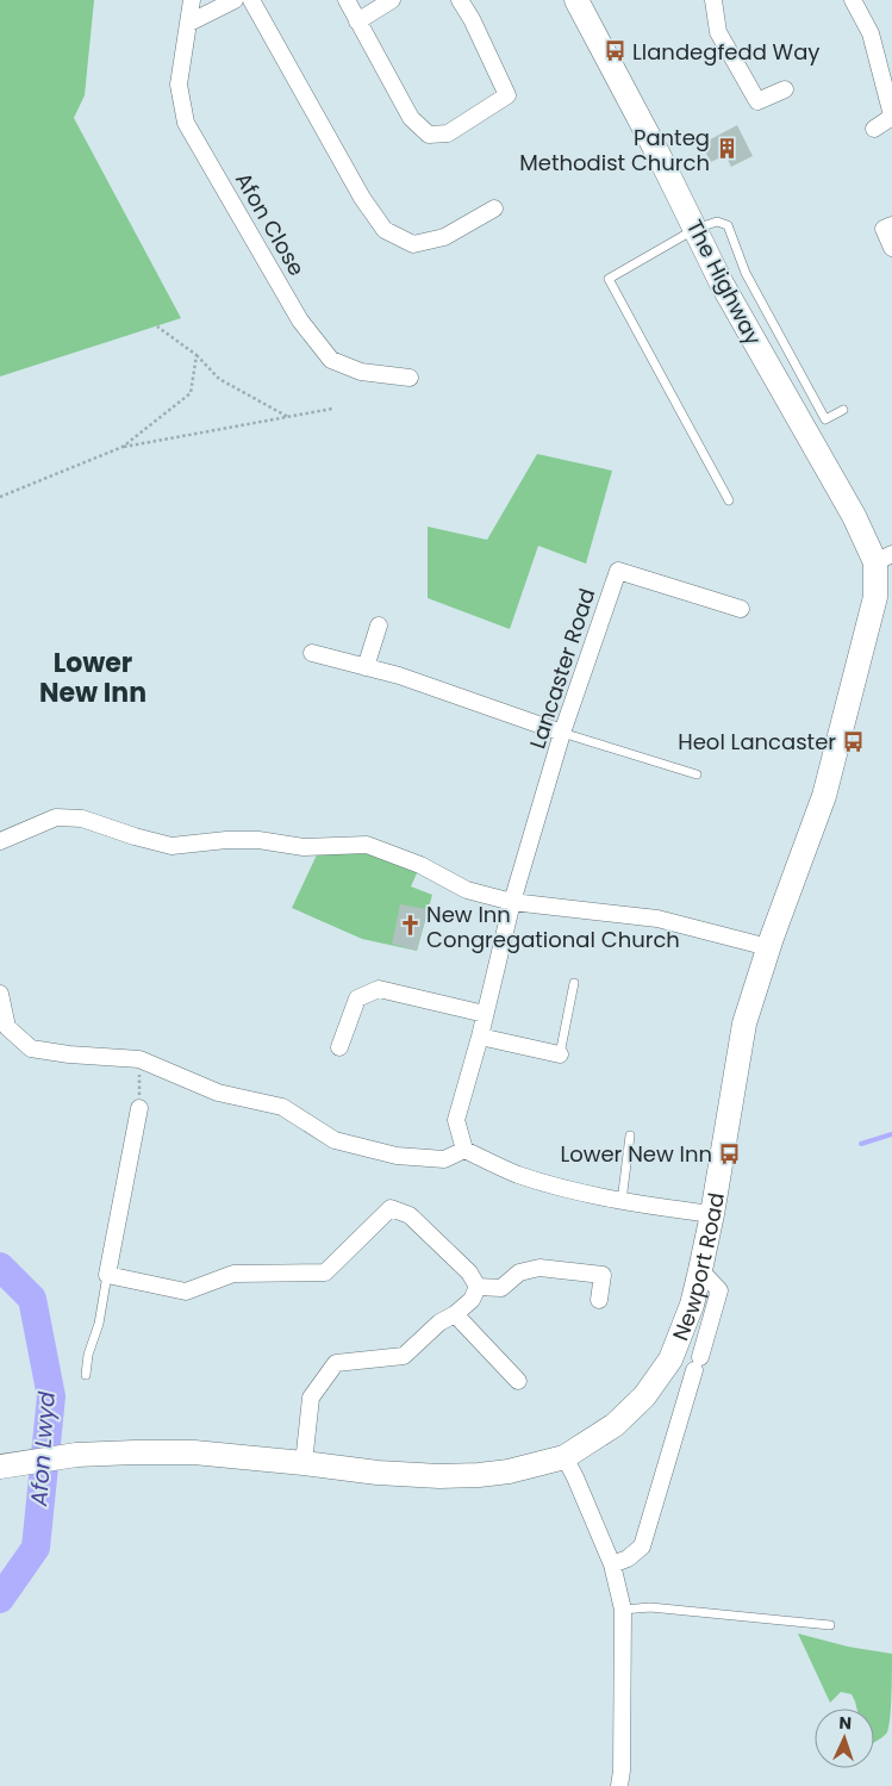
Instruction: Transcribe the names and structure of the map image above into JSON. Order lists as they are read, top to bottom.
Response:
{
  "streets": {
    "street": [
      "Afon Close",
      "The Highway",
      "Lancaster Road",
      "Newport Road"
    ]
  },
  "crossings": [
    ["The Highway", "Newport Road"]
  ],
  "districts": ["Lower New Inn"],
  "water": ["Afon Lwyd"],
  "places": {
    "bus stop": ["Llandegfedd Way", "Heol Lancaster", "Lower New Inn"],
    "building": ["Panteg Methodist Church"],
    "church": ["New Inn Congregational Church"]
  },
  "north": "top"
}
